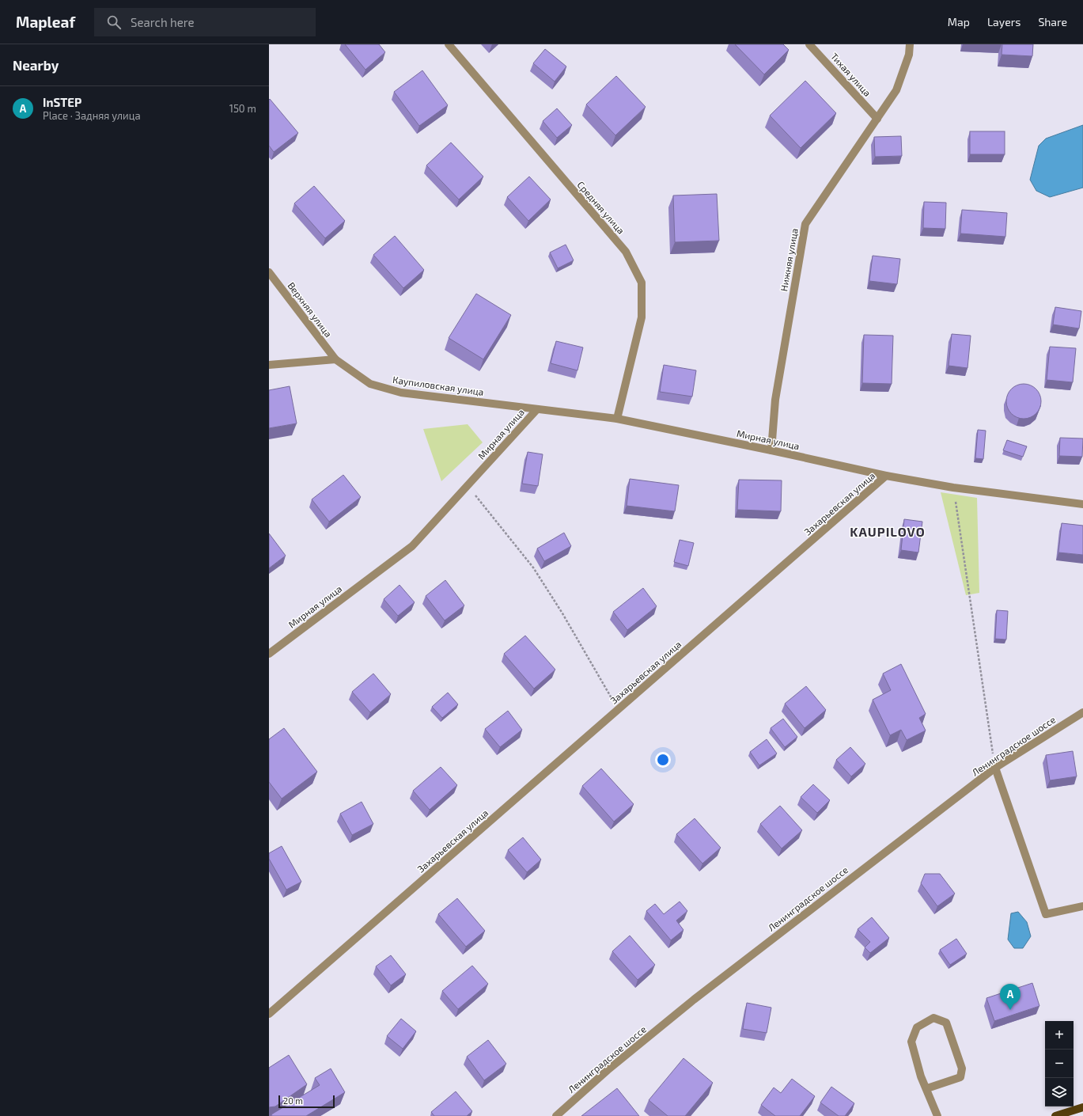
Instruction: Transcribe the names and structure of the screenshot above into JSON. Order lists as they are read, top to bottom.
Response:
{
  "streets": {
    "street": [
      "Тихая улица",
      "Средняя улица",
      "Нижняя улица",
      "Верхняя улица",
      "Каупиловская улица",
      "Мирная улица",
      "Захарьевская улица",
      "Ленинградское шоссе"
    ]
  },
  "crossings": [
    ["Тихая улица", "Нижняя улица"],
    ["Средняя улица", "Мирная улица"],
    ["Нижняя улица", "Мирная улица"],
    ["Верхняя улица", "Каупиловская улица"],
    ["Каупиловская улица", "Мирная улица"],
    ["Мирная улица", "Захарьевская улица"]
  ],
  "districts": ["KAUPILOVO"],
  "scale_bar": "20 m",
  "page": {
    "header": "Mapleaf",
    "search": "Search here",
    "nav": ["Map", "Layers", "Share"],
    "heading": "Nearby",
    "list": [
      {
        "mark": "A",
        "name": "InSTEP",
        "note": "Place · Задняя улица",
        "value": "150 m"
      }
    ],
    "pins": "A",
    "map_buttons": ["+", "−"],
    "scale": "20 m"
  }
}
